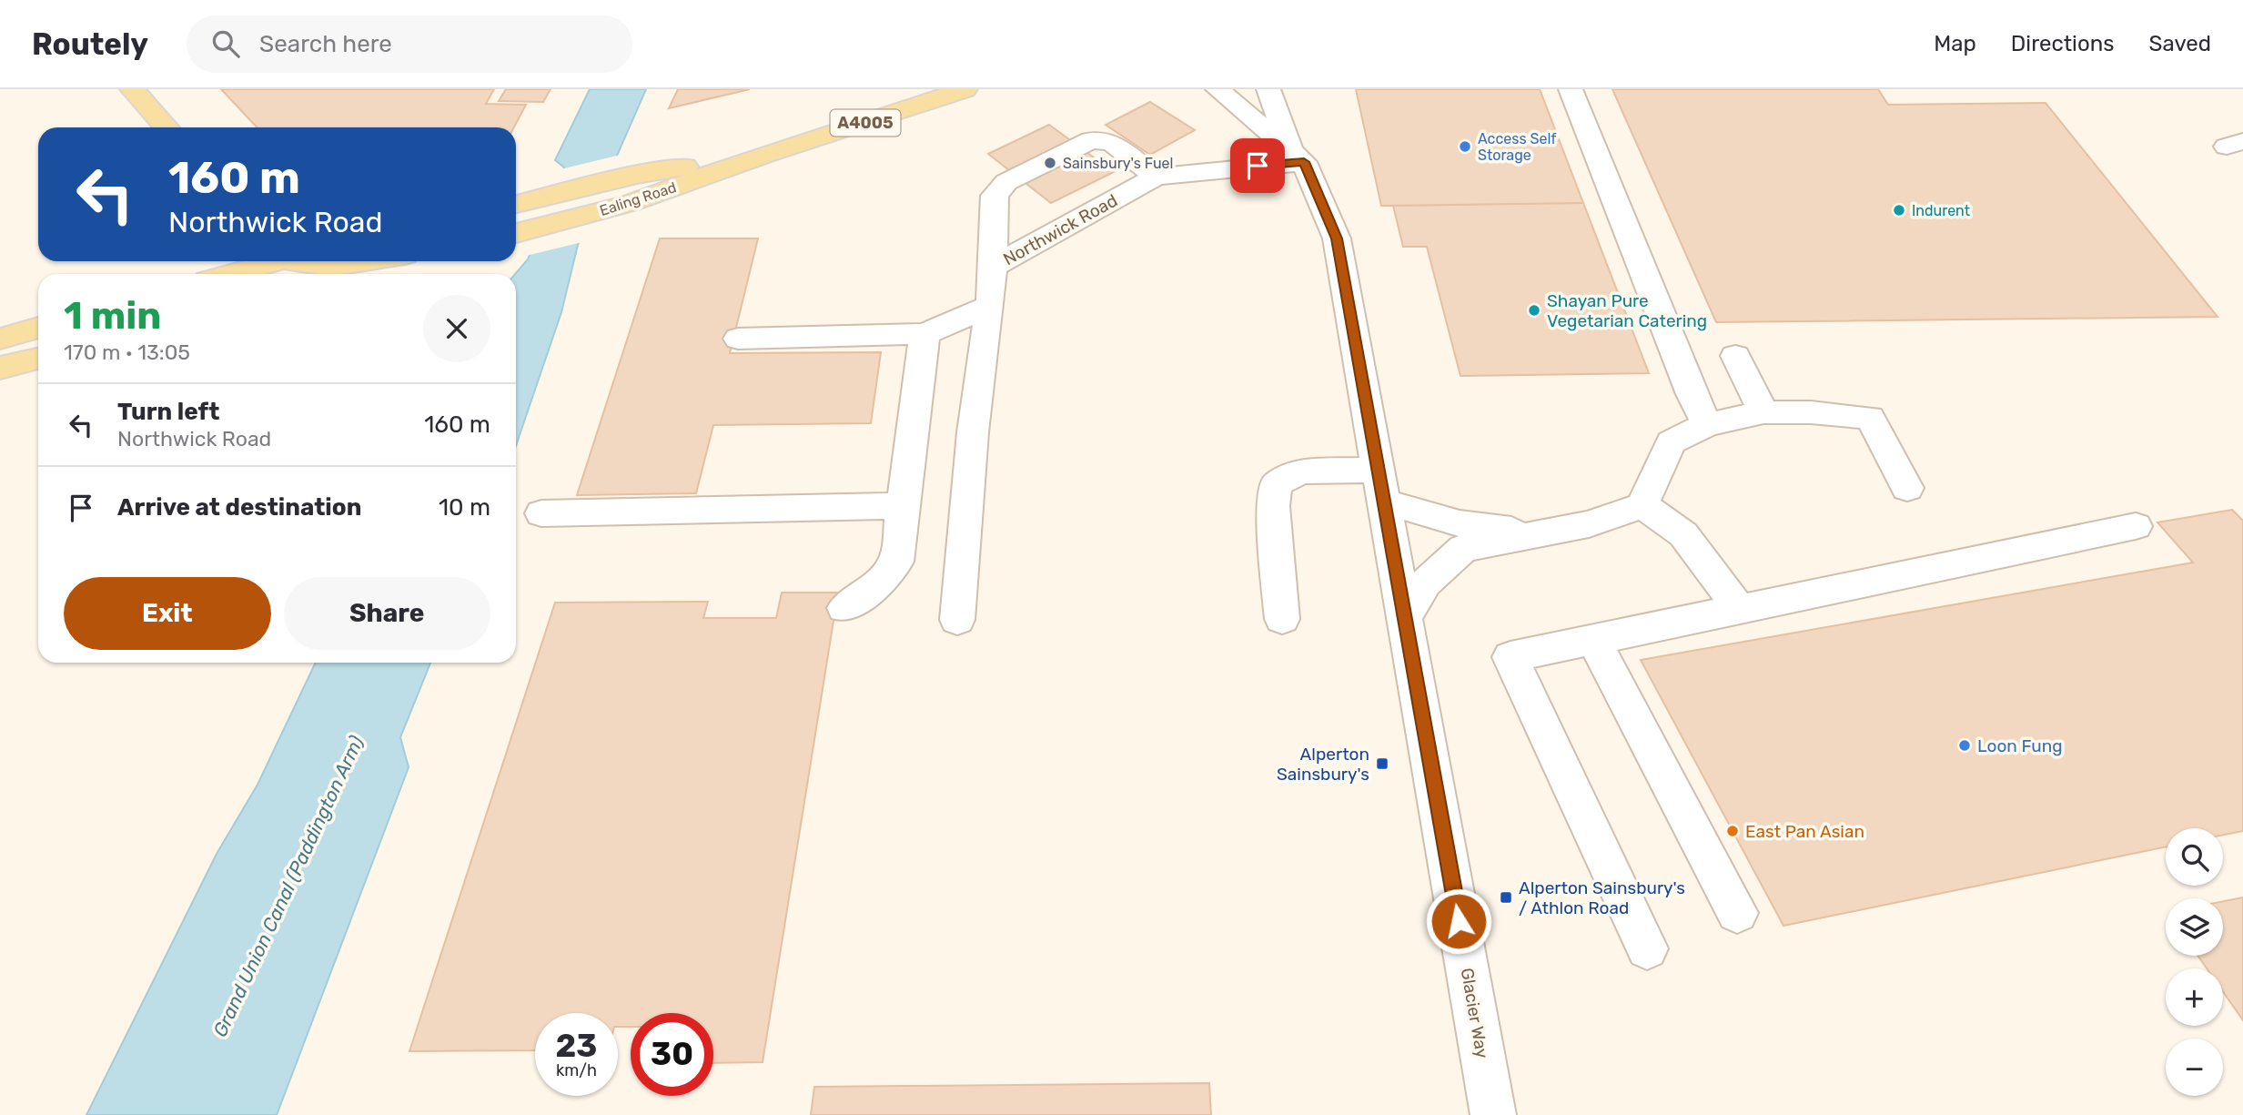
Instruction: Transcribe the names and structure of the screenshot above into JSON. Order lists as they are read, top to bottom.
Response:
{
  "streets": {
    "main road": ["A4005", "Ealing Road"],
    "street": ["Northwick Road", "Glacier Way"]
  },
  "crossings": [
    ["Northwick Road", "Glacier Way"]
  ],
  "water": ["Grand Union Canal (Paddington Arm)"],
  "places": {
    "other": [
      "Access Self Storage",
      "Sainsbury's Fuel",
      "Indurent",
      "Shayan Pure Vegetarian Catering",
      "Loon Fung",
      "East Pan Asian"
    ],
    "transit": ["Alperton Sainsbury's", "Alperton Sainsbury's / Athlon Road"]
  },
  "page": {
    "header": "Routely",
    "search": "Search here",
    "nav": ["Map", "Directions", "Saved"],
    "turn": ["160 m", "Northwick Road"],
    "heading": ["1 min", "170 m · 13:05"],
    "list": [
      {
        "name": "Turn left",
        "note": "Northwick Road",
        "value": "160 m"
      },
      {
        "name": "Arrive at destination",
        "value": "10 m"
      }
    ],
    "buttons": ["Exit", "Share"],
    "map_buttons": ["+", "−"],
    "speed": "23 km/h",
    "limit": "30"
  }
}
